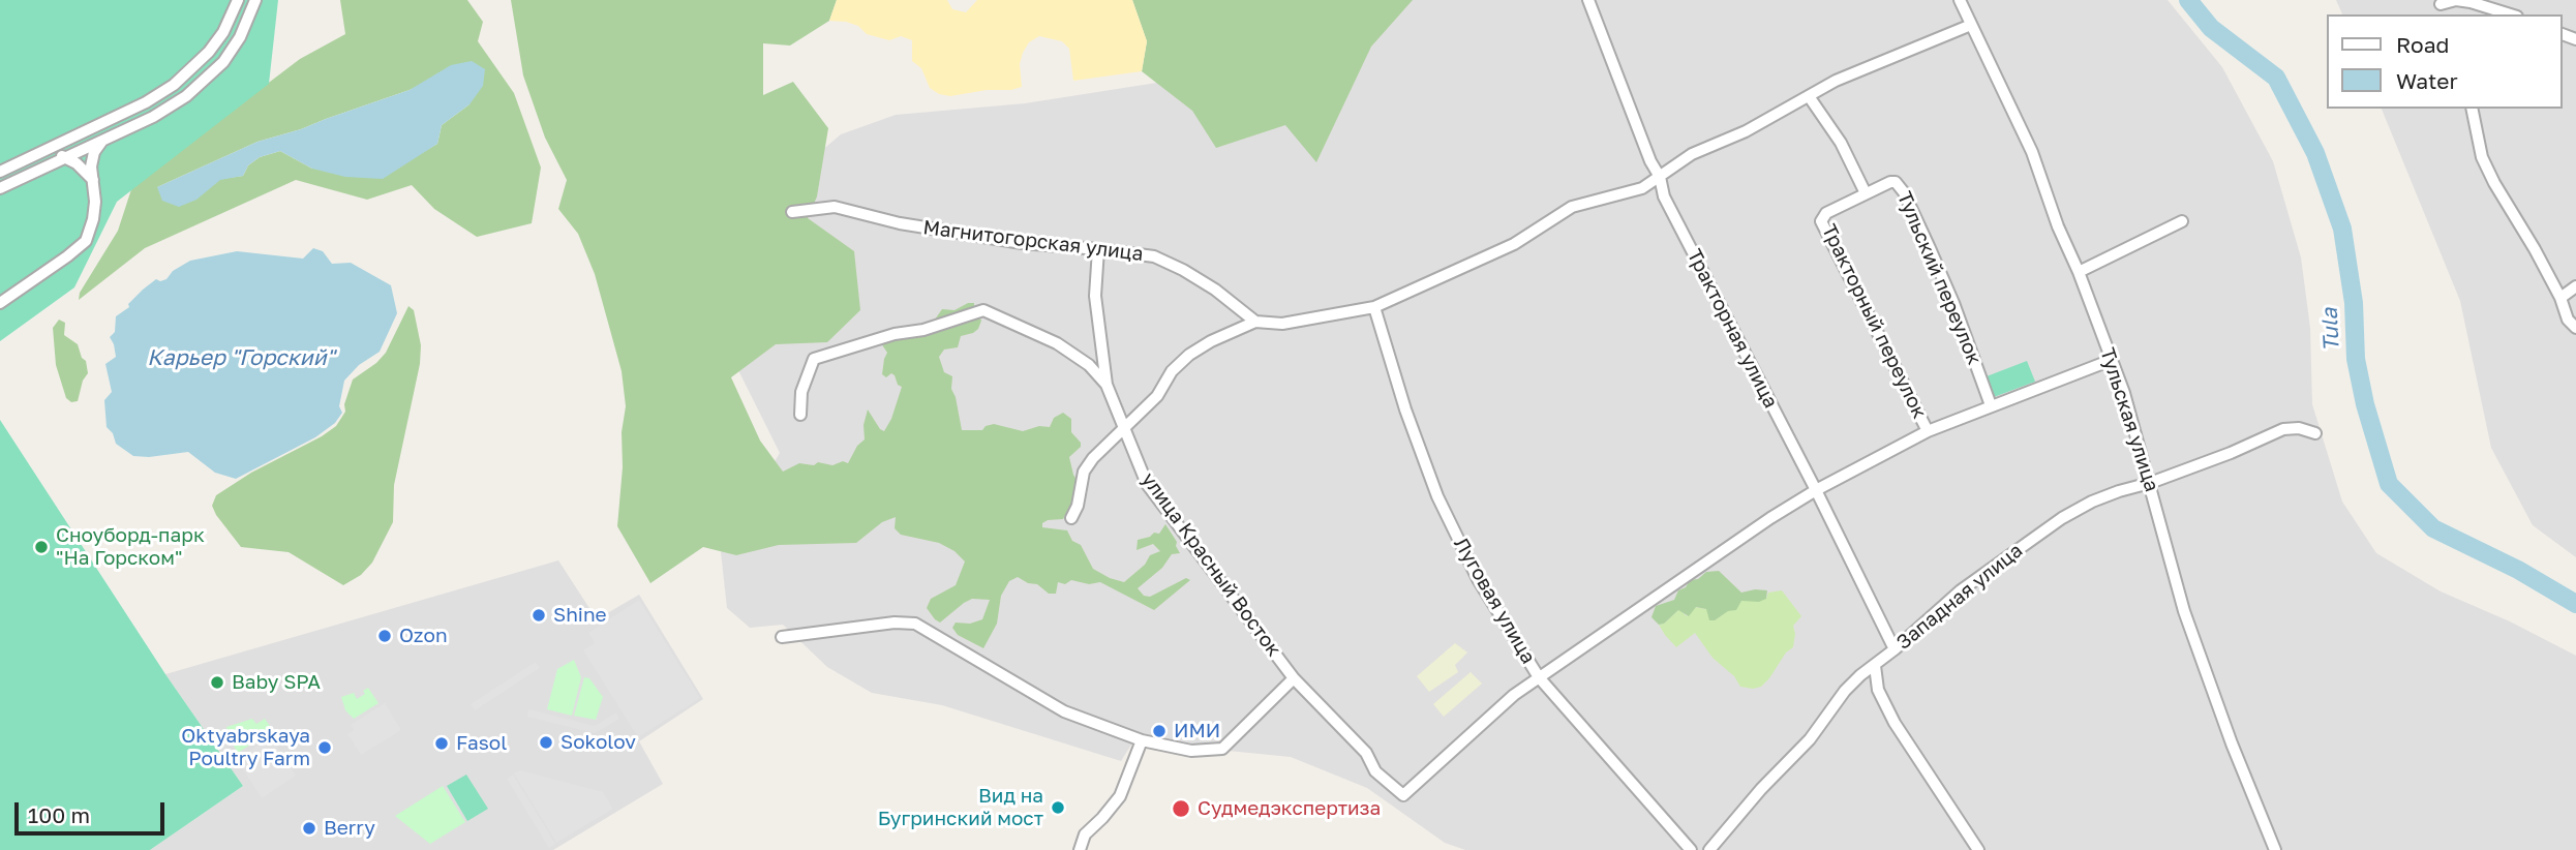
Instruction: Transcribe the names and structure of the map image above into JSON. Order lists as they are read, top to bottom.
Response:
{
  "streets": {
    "street": [
      "Магнитогорская улица",
      "Тульский переулок",
      "Тракторный переулок",
      "Тракторная улица",
      "Тульская улица",
      "улица Красный Восток",
      "Западная улица",
      "Луговая улица"
    ]
  },
  "crossings": [
    ["Магнитогорская улица", "улица Красный Восток"],
    ["Тульский переулок", "Тракторный переулок"],
    ["Тракторная улица", "Западная улица"],
    ["Тульская улица", "Западная улица"],
    ["улица Красный Восток", "Луговая улица"]
  ],
  "water": ["Tula", "Карьер \"Горский\""],
  "places": [
    "Сноуборд-парк \"На Горском\"",
    "Shine",
    "Ozon",
    "Baby SPA",
    "ИМИ",
    "Sokolov",
    "Fasol",
    "Oktyabrskaya Poultry Farm",
    "Вид на Бугринский мост",
    "Судмедэкспертиза",
    "Berry"
  ],
  "legend": ["Road", "Water"],
  "scale_bar": "100 m"
}
